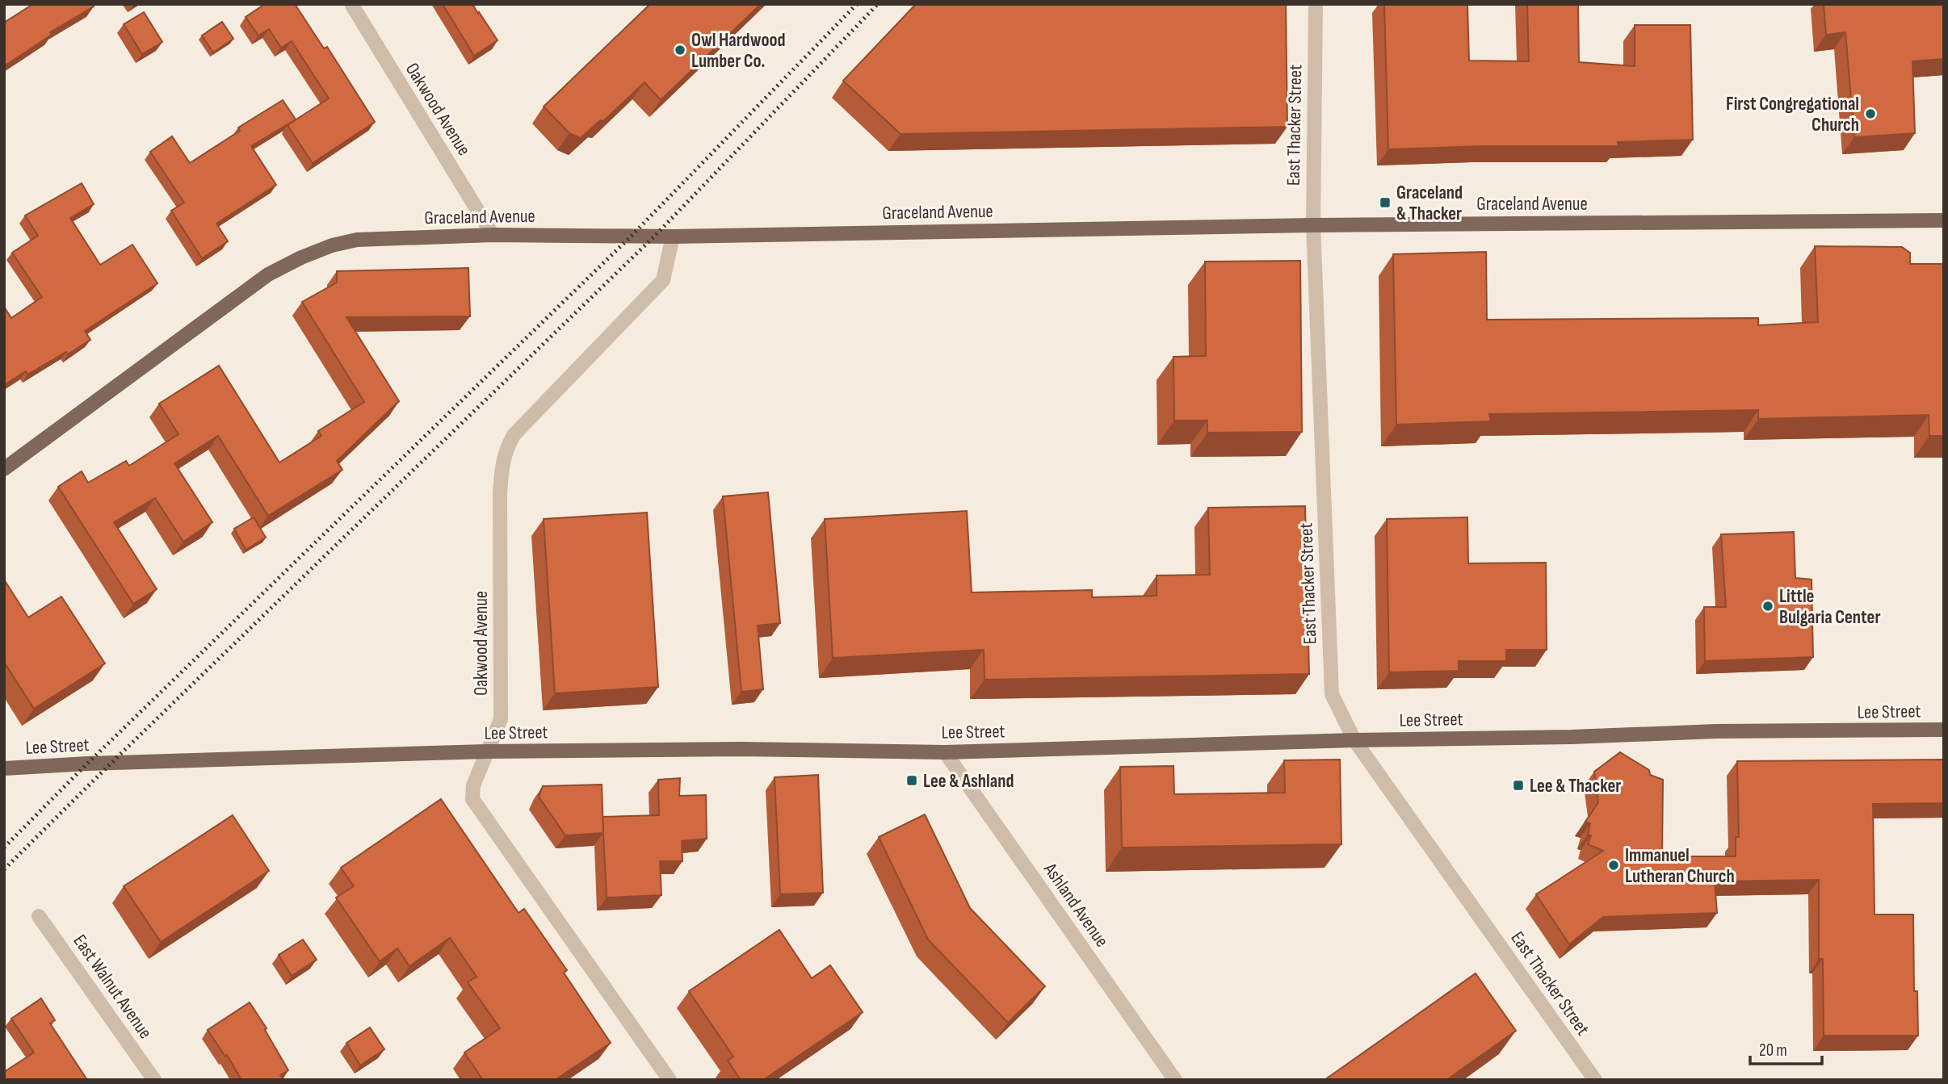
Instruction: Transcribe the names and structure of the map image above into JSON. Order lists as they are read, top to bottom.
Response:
{
  "streets": {
    "main road": ["Graceland Avenue", "Lee Street"],
    "street": [
      "Oakwood Avenue",
      "East Thacker Street",
      "Ashland Avenue",
      "East Walnut Avenue"
    ]
  },
  "crossings": [
    ["Oakwood Avenue", "Graceland Avenue"],
    ["Oakwood Avenue", "Lee Street"],
    ["East Thacker Street", "Graceland Avenue"],
    ["East Thacker Street", "Lee Street"],
    ["Lee Street", "Ashland Avenue"]
  ],
  "places": {
    "other": [
      "Owl Hardwood Lumber Co.",
      "First Congregational Church",
      "Little Bulgaria Center",
      "Immanuel Lutheran Church"
    ],
    "transit": ["Graceland & Thacker", "Lee & Ashland", "Lee & Thacker"]
  },
  "scale_bar": "20 m"
}
